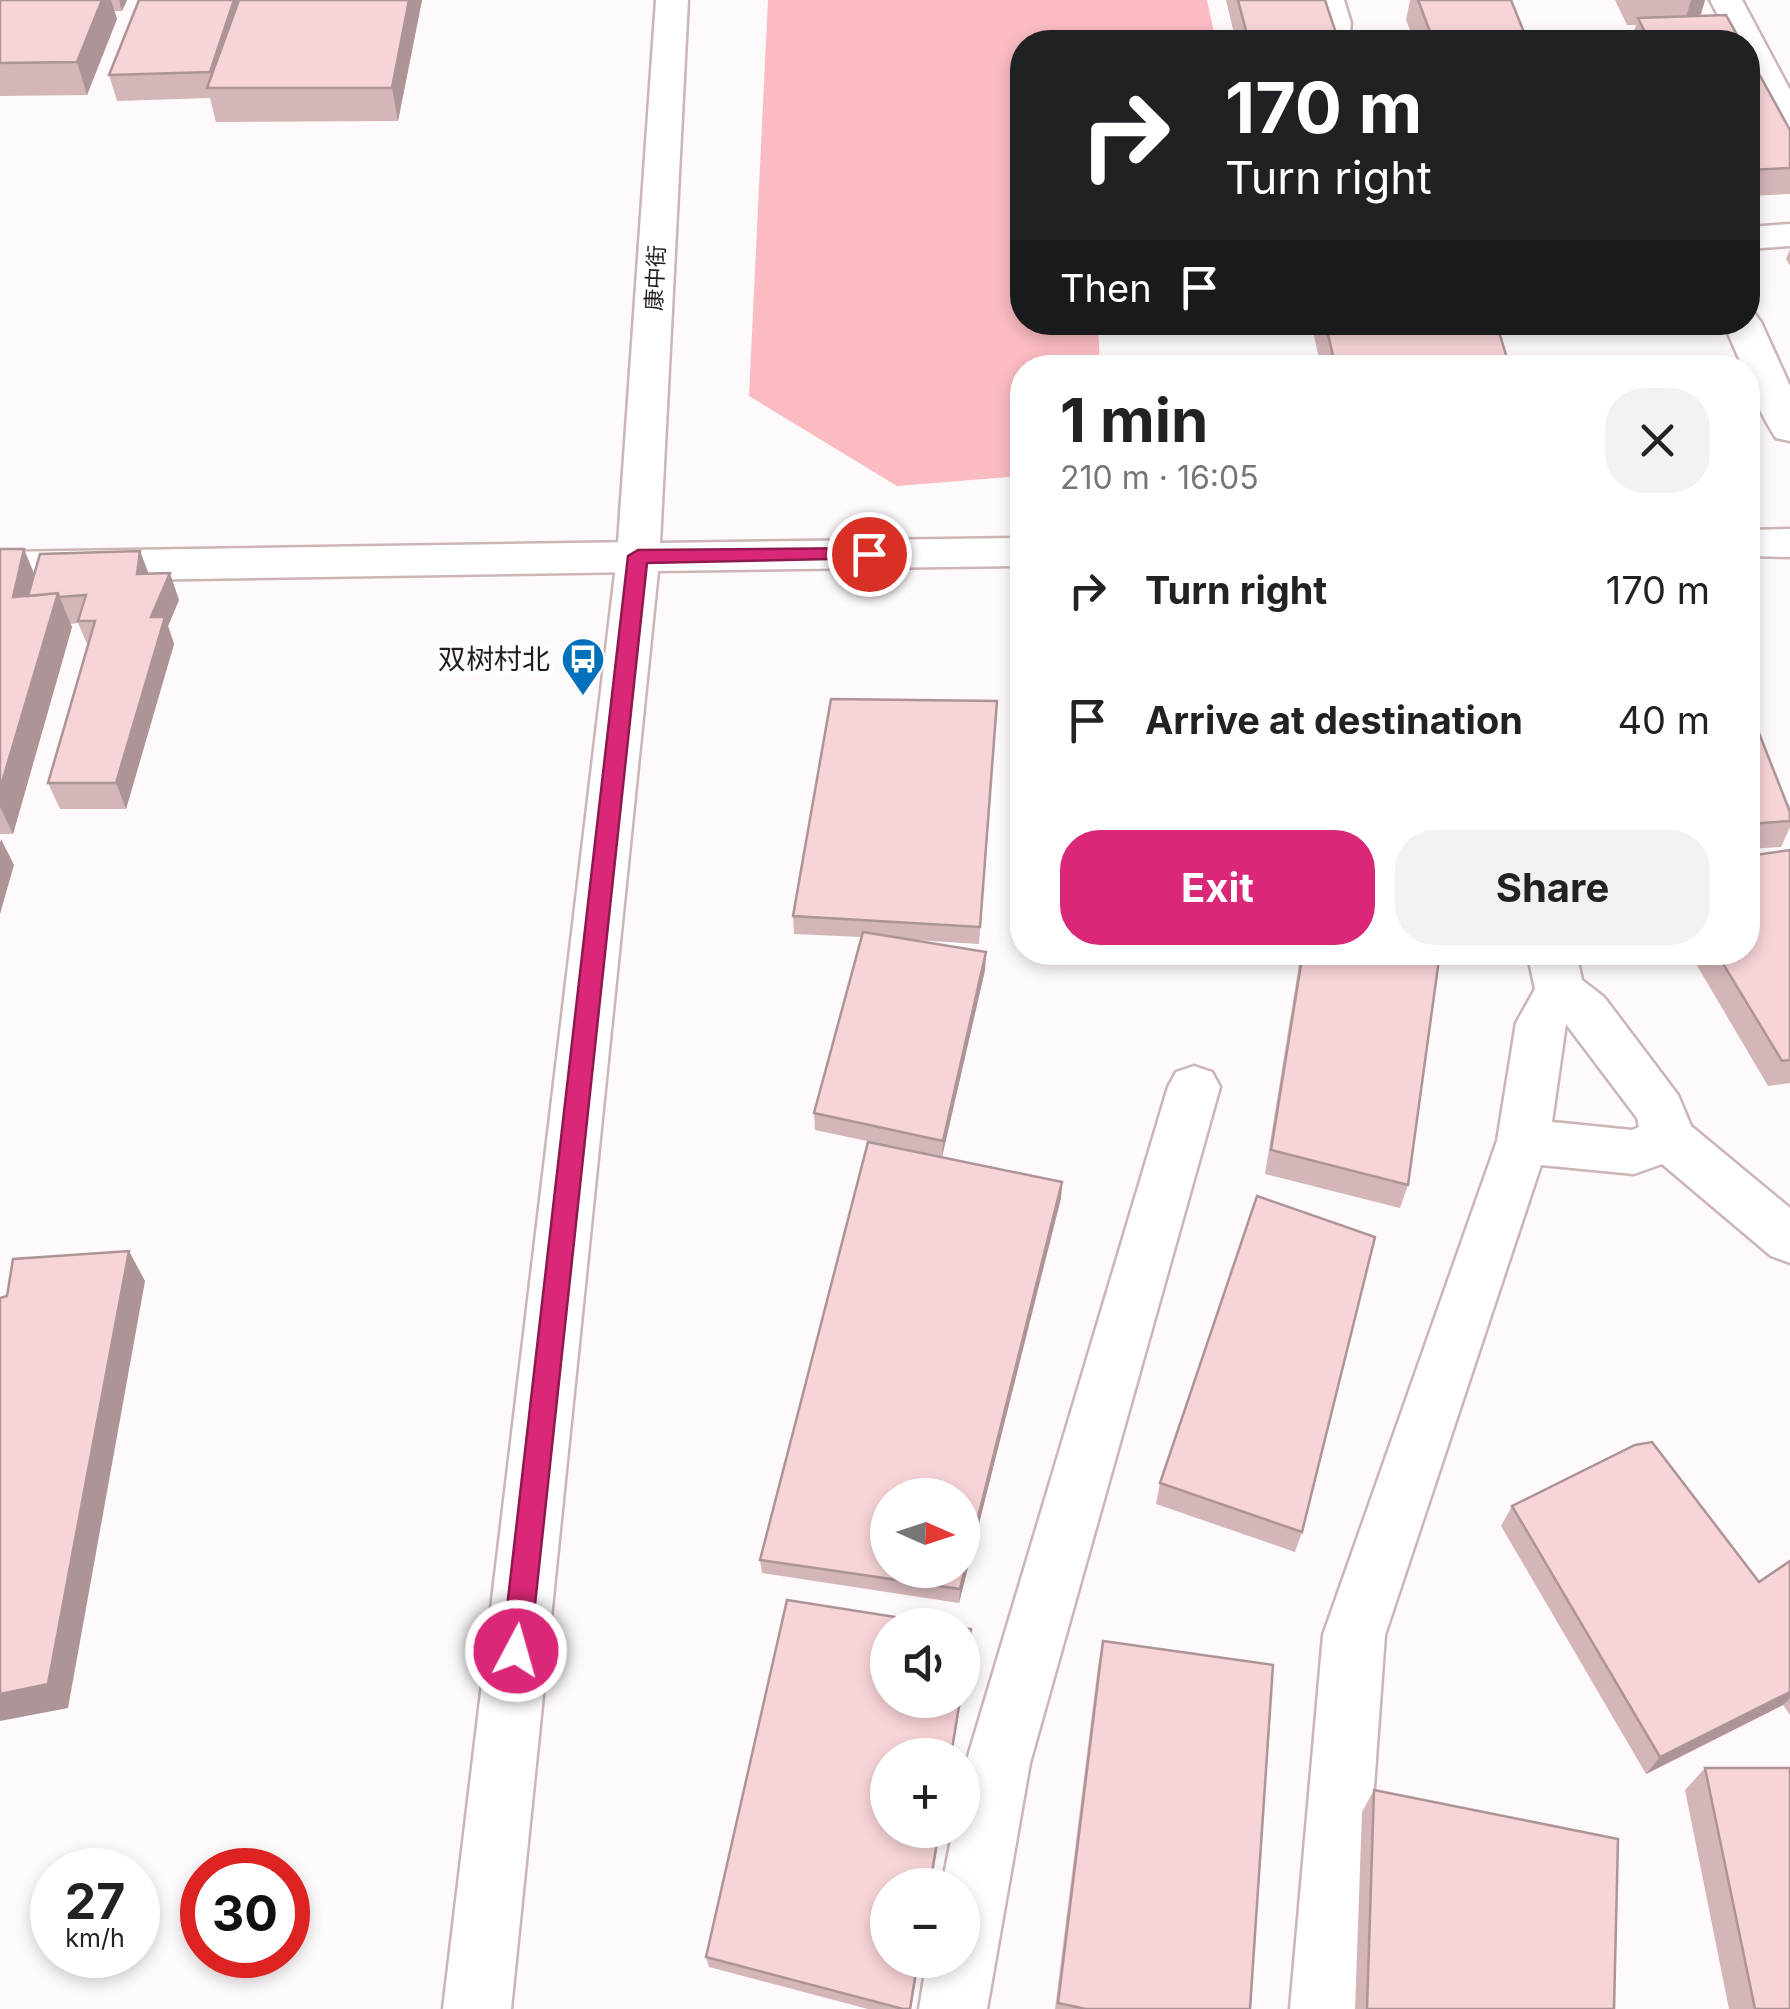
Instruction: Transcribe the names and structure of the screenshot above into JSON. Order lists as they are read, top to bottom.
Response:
{
  "streets": {
    "street": ["康中街"]
  },
  "places": {
    "bus stop": ["双树村北"]
  },
  "north": "right",
  "page": {
    "turn": ["170 m", "Turn right"],
    "then": "Then",
    "heading": ["1 min", "210 m · 16:05"],
    "list": [
      {
        "name": "Turn right",
        "value": "170 m"
      },
      {
        "name": "Arrive at destination",
        "value": "40 m"
      }
    ],
    "buttons": ["Exit", "Share"],
    "map_buttons": ["+", "−"],
    "speed": "27 km/h",
    "limit": "30"
  }
}
